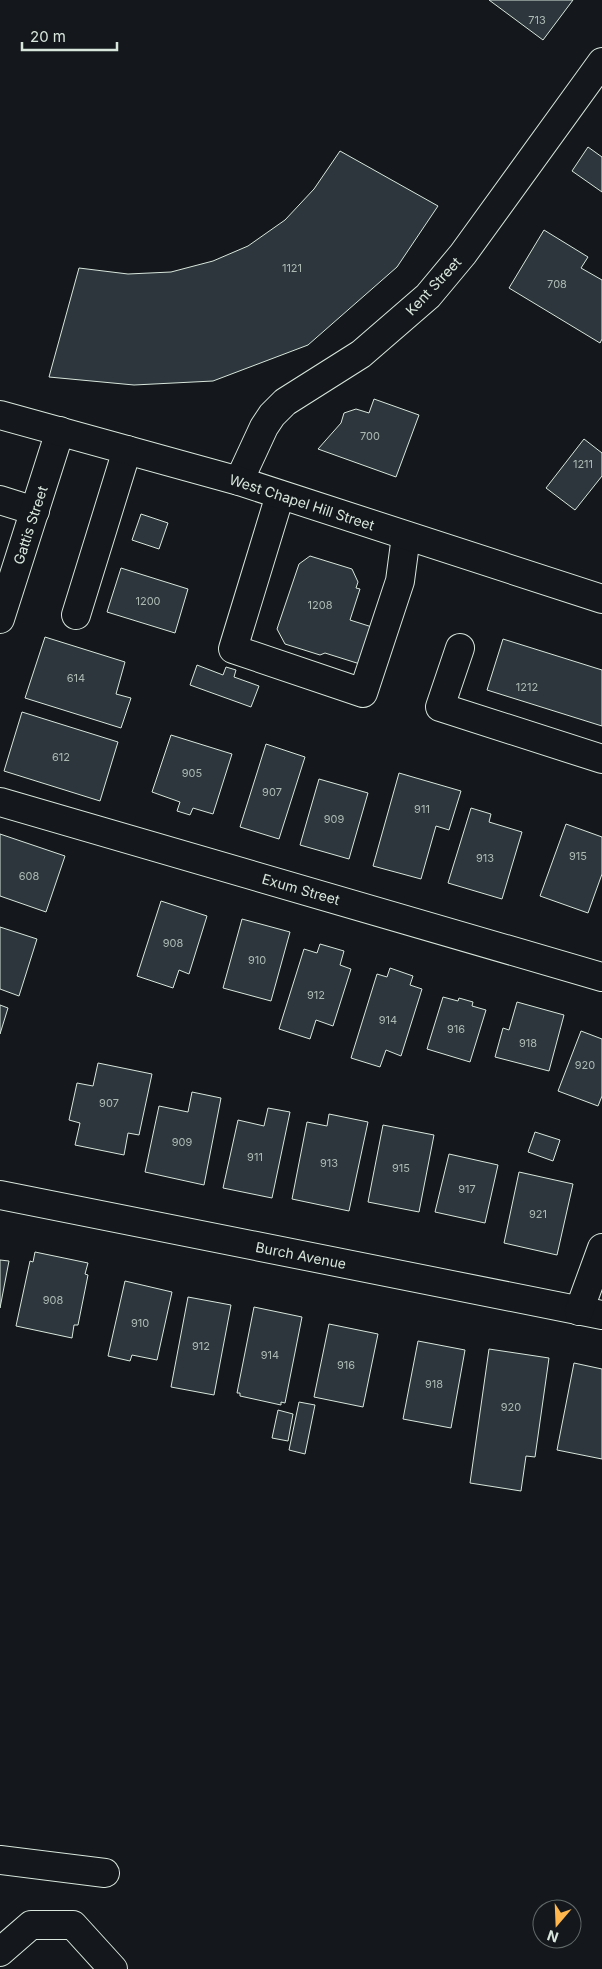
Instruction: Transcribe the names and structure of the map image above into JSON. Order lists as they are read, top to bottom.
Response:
{
  "streets": {
    "street": [
      "Kent Street",
      "West Chapel Hill Street",
      "Gattis Street",
      "Exum Street",
      "Burch Avenue"
    ]
  },
  "crossings": [
    ["Kent Street", "West Chapel Hill Street"],
    ["West Chapel Hill Street", "Gattis Street"]
  ],
  "house_numbers": [
    "713",
    "1121",
    "708",
    "700",
    "1211",
    "1200",
    "1208",
    "614",
    "1212",
    "612",
    "905",
    "907",
    "911",
    "909",
    "915",
    "913",
    "608",
    "908",
    "910",
    "912",
    "914",
    "916",
    "918",
    "920",
    "907",
    "909",
    "911",
    "913",
    "915",
    "917",
    "921",
    "908",
    "910",
    "912",
    "914",
    "916",
    "918",
    "920"
  ],
  "scale_bar": "20 m",
  "north": "bottom"
}
